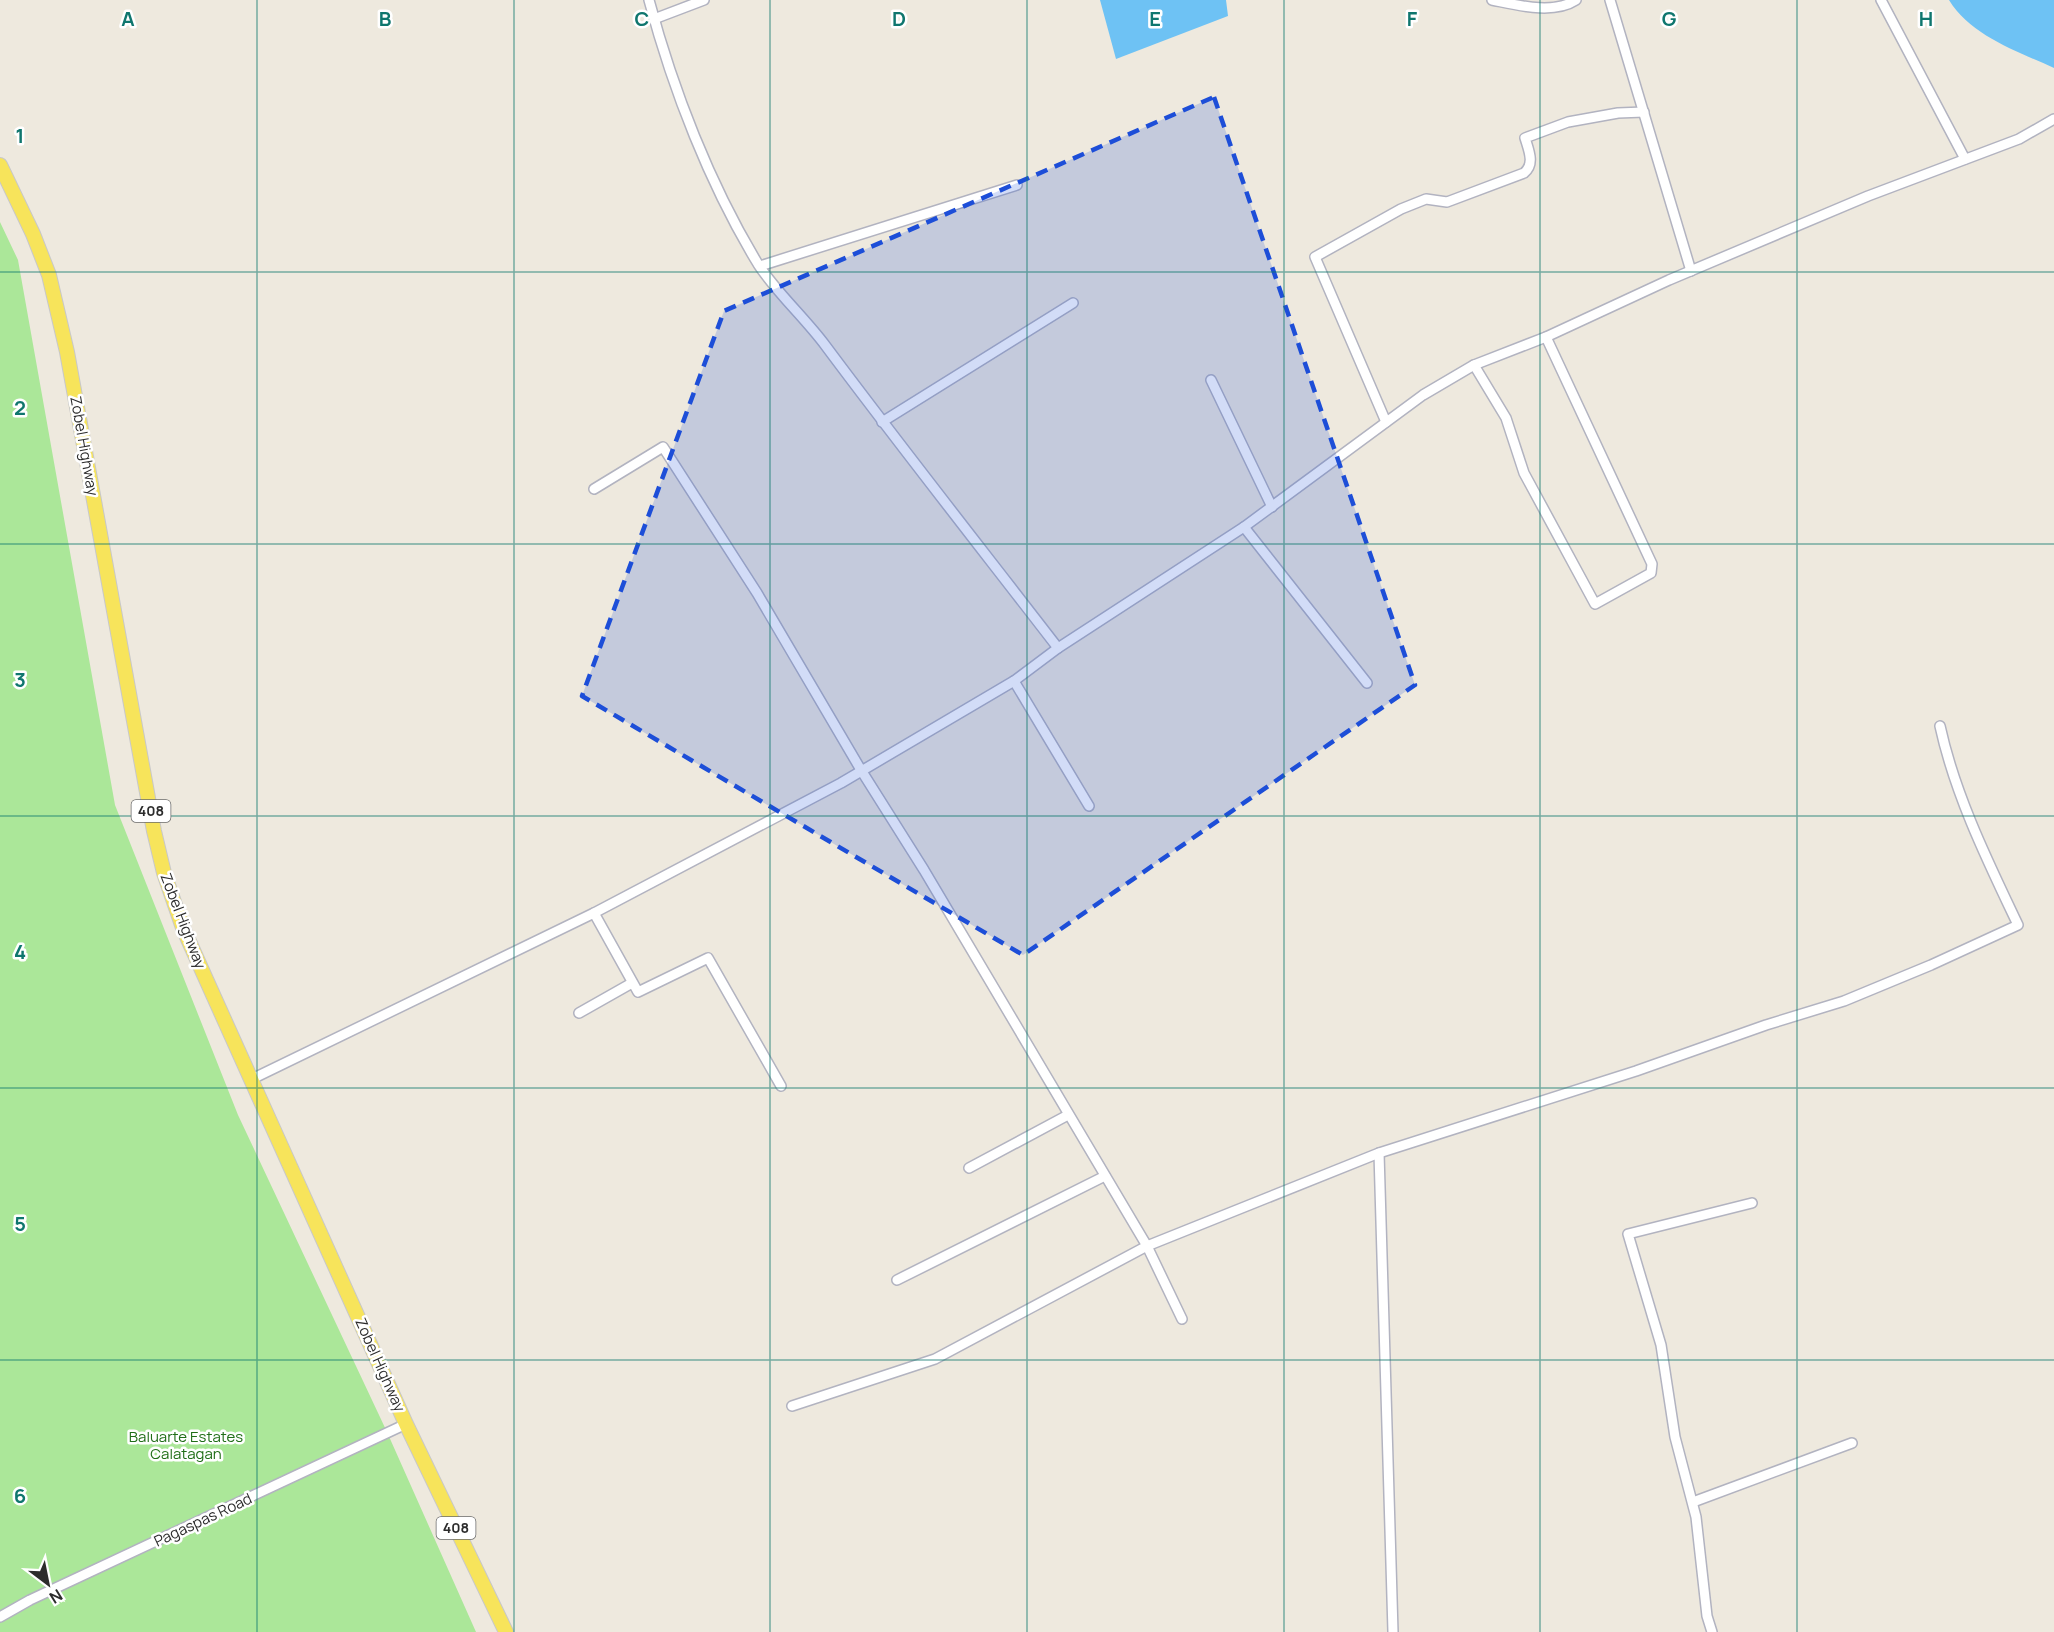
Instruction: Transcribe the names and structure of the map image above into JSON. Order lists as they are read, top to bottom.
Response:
{
  "streets": {
    "main road": ["Zobel Highway", "408"],
    "street": ["Pagaspas Road"]
  },
  "crossings": [
    ["Zobel Highway", "Pagaspas Road"]
  ],
  "parks": ["Baluarte Estates Calatagan"],
  "north": "bottom right",
  "grid": {
    "columns": [
      "A",
      "B",
      "C",
      "D",
      "E",
      "F",
      "G",
      "H"
    ],
    "rows": [
      "1",
      "2",
      "3",
      "4",
      "5",
      "6"
    ]
  }
}
